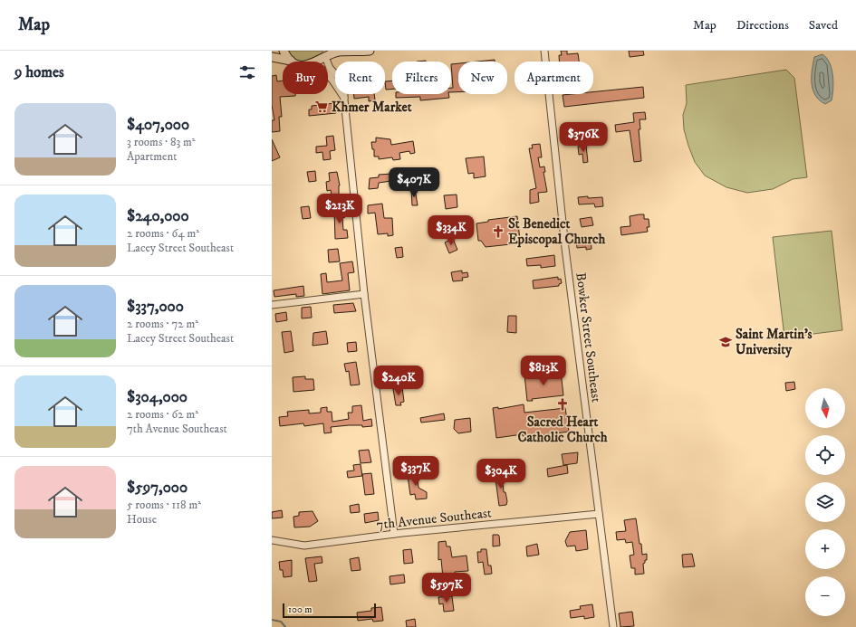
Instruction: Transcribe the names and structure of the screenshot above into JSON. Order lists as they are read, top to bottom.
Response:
{
  "streets": {
    "street": ["Bowker Street Southeast", "7th Avenue Southeast"]
  },
  "crossings": [
    ["Bowker Street Southeast", "7th Avenue Southeast"]
  ],
  "places": {
    "supermarket": ["Khmer Market"],
    "church": ["St Benedict Episcopal Church", "Sacred Heart Catholic Church"],
    "school or university": ["Saint Martin's University"]
  },
  "scale_bar": "100 m",
  "north": "bottom",
  "page": {
    "header": "Map",
    "nav": ["Map", "Directions", "Saved"],
    "heading": "9 homes",
    "chip": [
      "Buy",
      "Rent",
      "Filters",
      "New",
      "Apartment"
    ],
    "list": [
      {
        "name": "$407,000",
        "note": "3 rooms · 83 m² · Apartment"
      },
      {
        "name": "$240,000",
        "note": "2 rooms · 64 m² · Lacey Street Southeast"
      },
      {
        "name": "$337,000",
        "note": "2 rooms · 72 m² · Lacey Street Southeast"
      },
      {
        "name": "$304,000",
        "note": "2 rooms · 62 m² · 7th Avenue Southeast"
      },
      {
        "name": "$597,000",
        "note": "5 rooms · 118 m² · House"
      }
    ],
    "price": [
      "$376K",
      "$407K",
      "$213K",
      "$334K",
      "$813K",
      "$240K",
      "$337K",
      "$304K",
      "$597K"
    ],
    "map_buttons": ["+", "−"],
    "scale": "100 m"
  }
}
